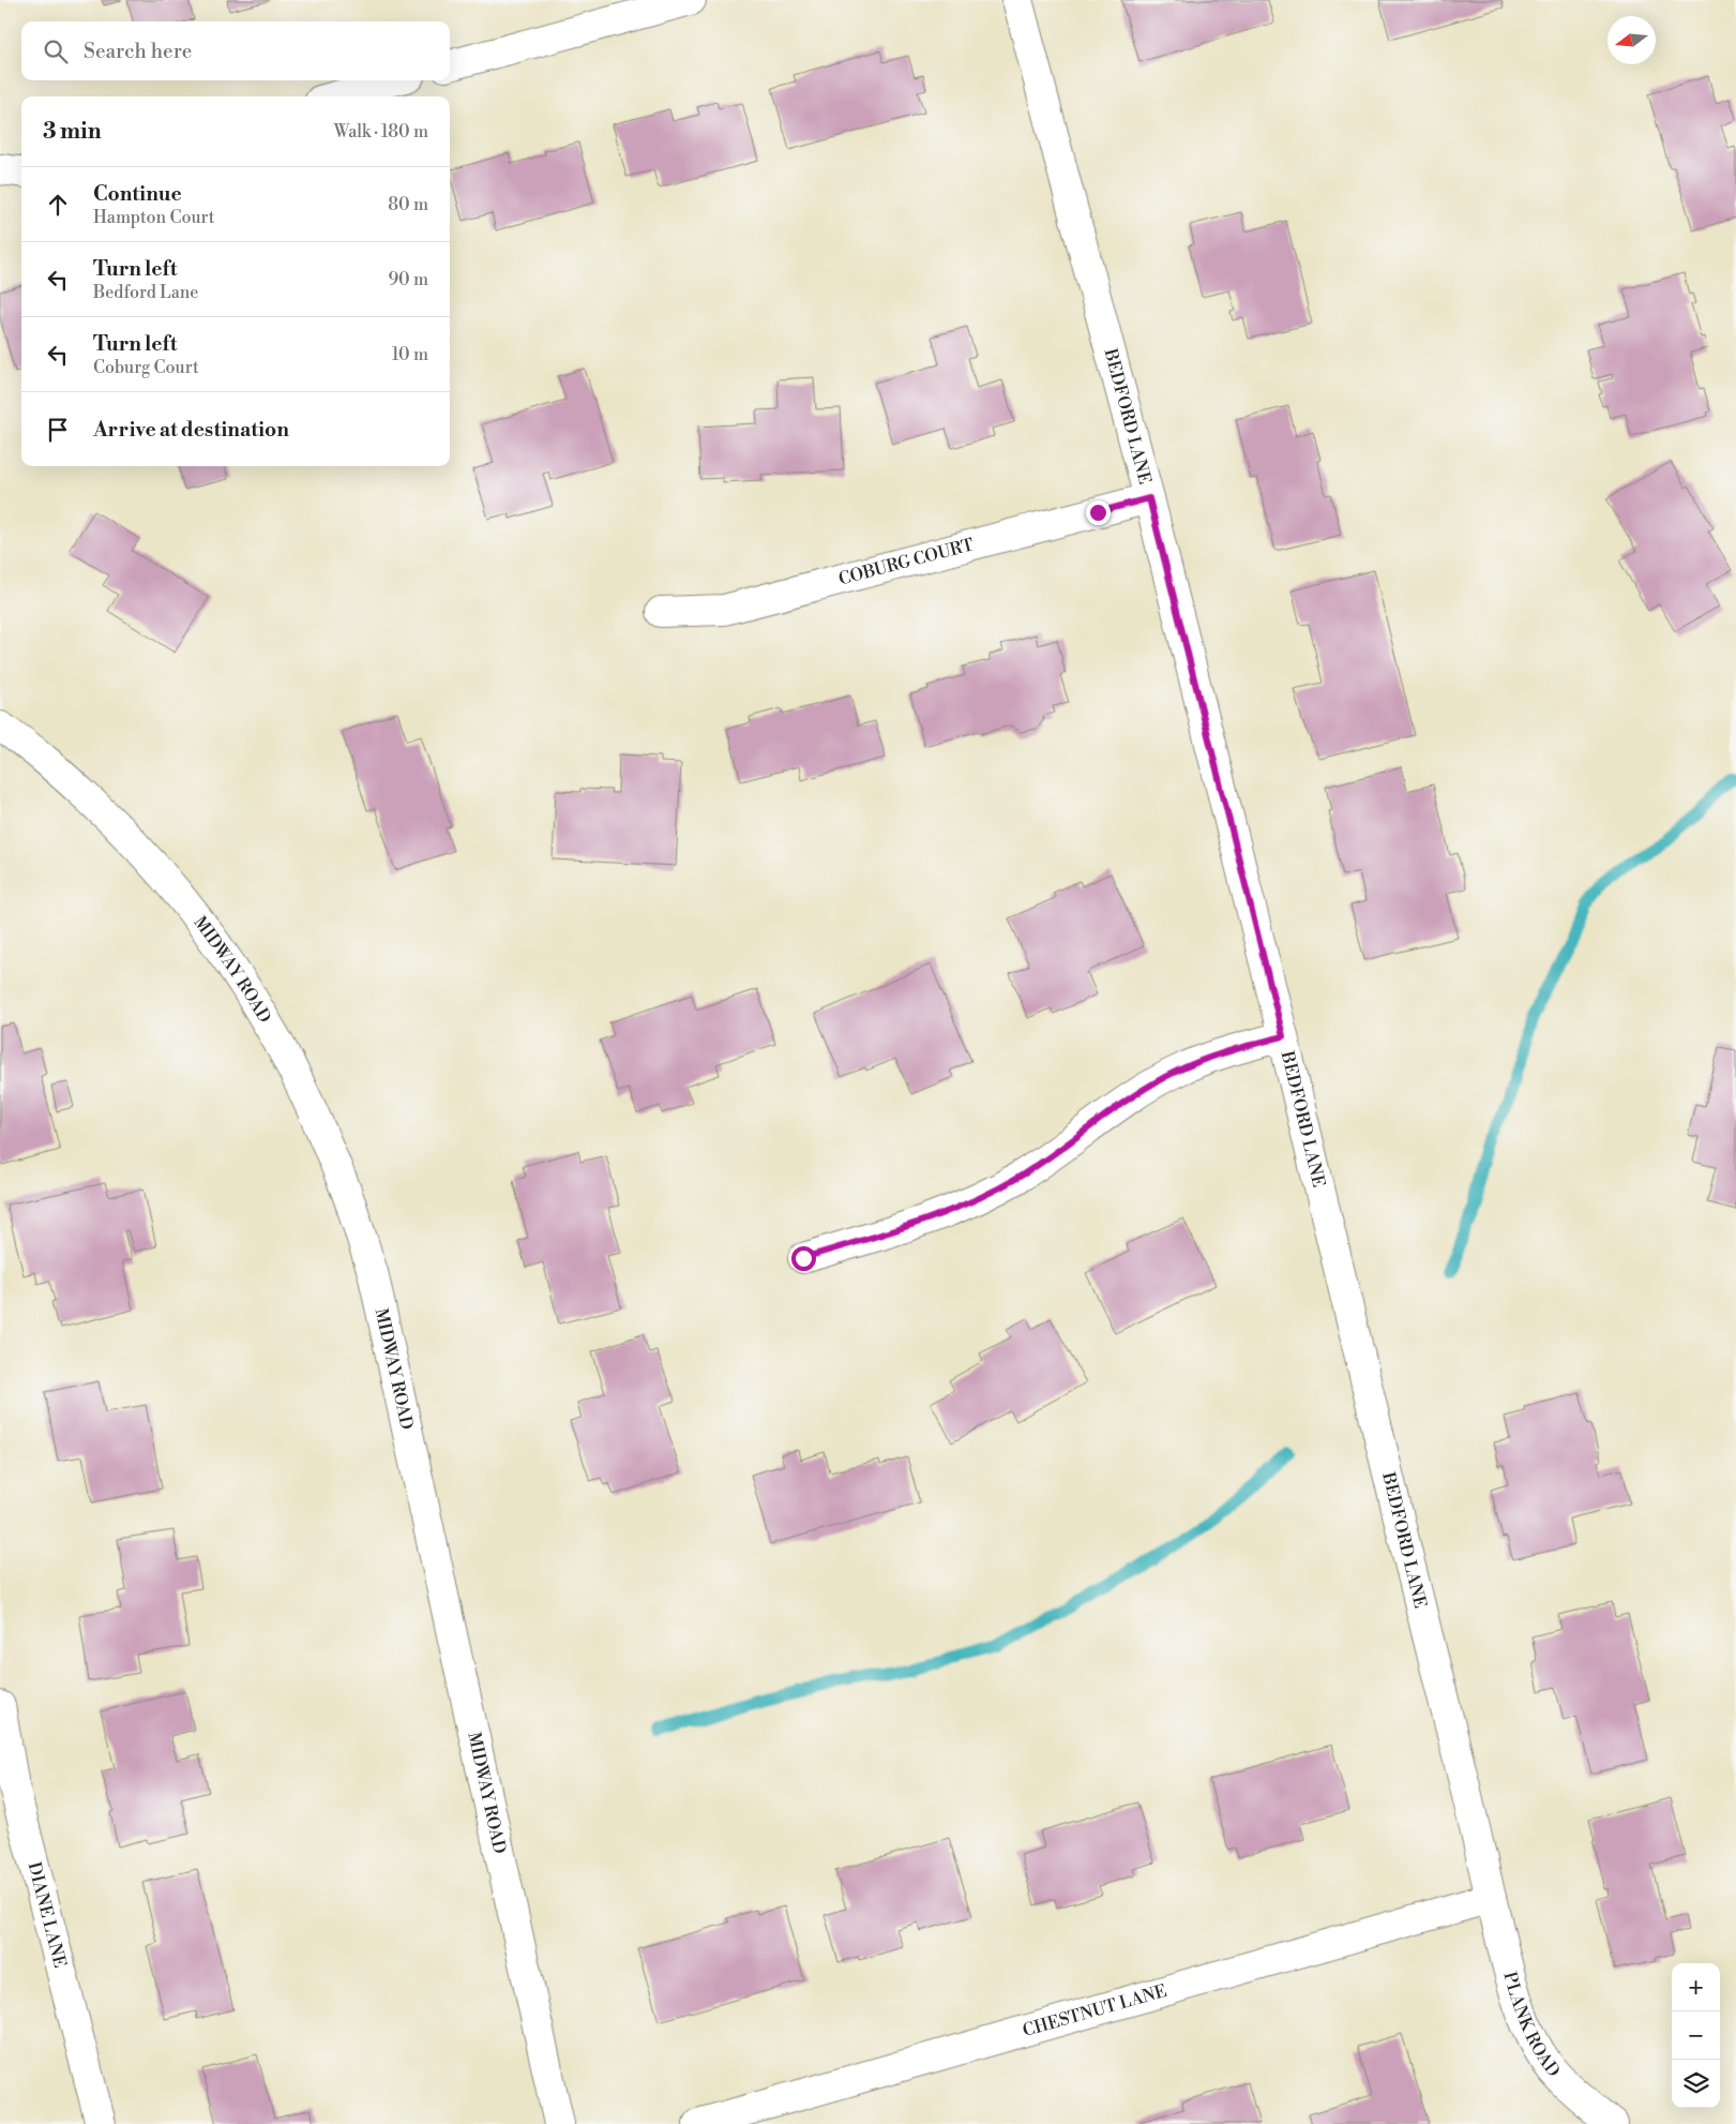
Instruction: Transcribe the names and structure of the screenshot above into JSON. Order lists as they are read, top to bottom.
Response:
{
  "streets": {
    "street": [
      "BEDFORD LANE",
      "COBURG COURT",
      "MIDWAY ROAD",
      "DIANE LANE",
      "CHESTNUT LANE",
      "PLANK ROAD"
    ]
  },
  "crossings": [
    ["BEDFORD LANE", "COBURG COURT"],
    ["BEDFORD LANE", "CHESTNUT LANE"],
    ["BEDFORD LANE", "PLANK ROAD"],
    ["CHESTNUT LANE", "PLANK ROAD"]
  ],
  "north": "left",
  "page": {
    "search": "Search here",
    "heading": ["3 min", "Walk · 180 m"],
    "list": [
      ["Continue", "Hampton Court", "80 m"],
      ["Turn left", "Bedford Lane", "90 m"],
      ["Turn left", "Coburg Court", "10 m"],
      "Arrive at destination"
    ],
    "map_buttons": ["+", "−"]
  }
}
